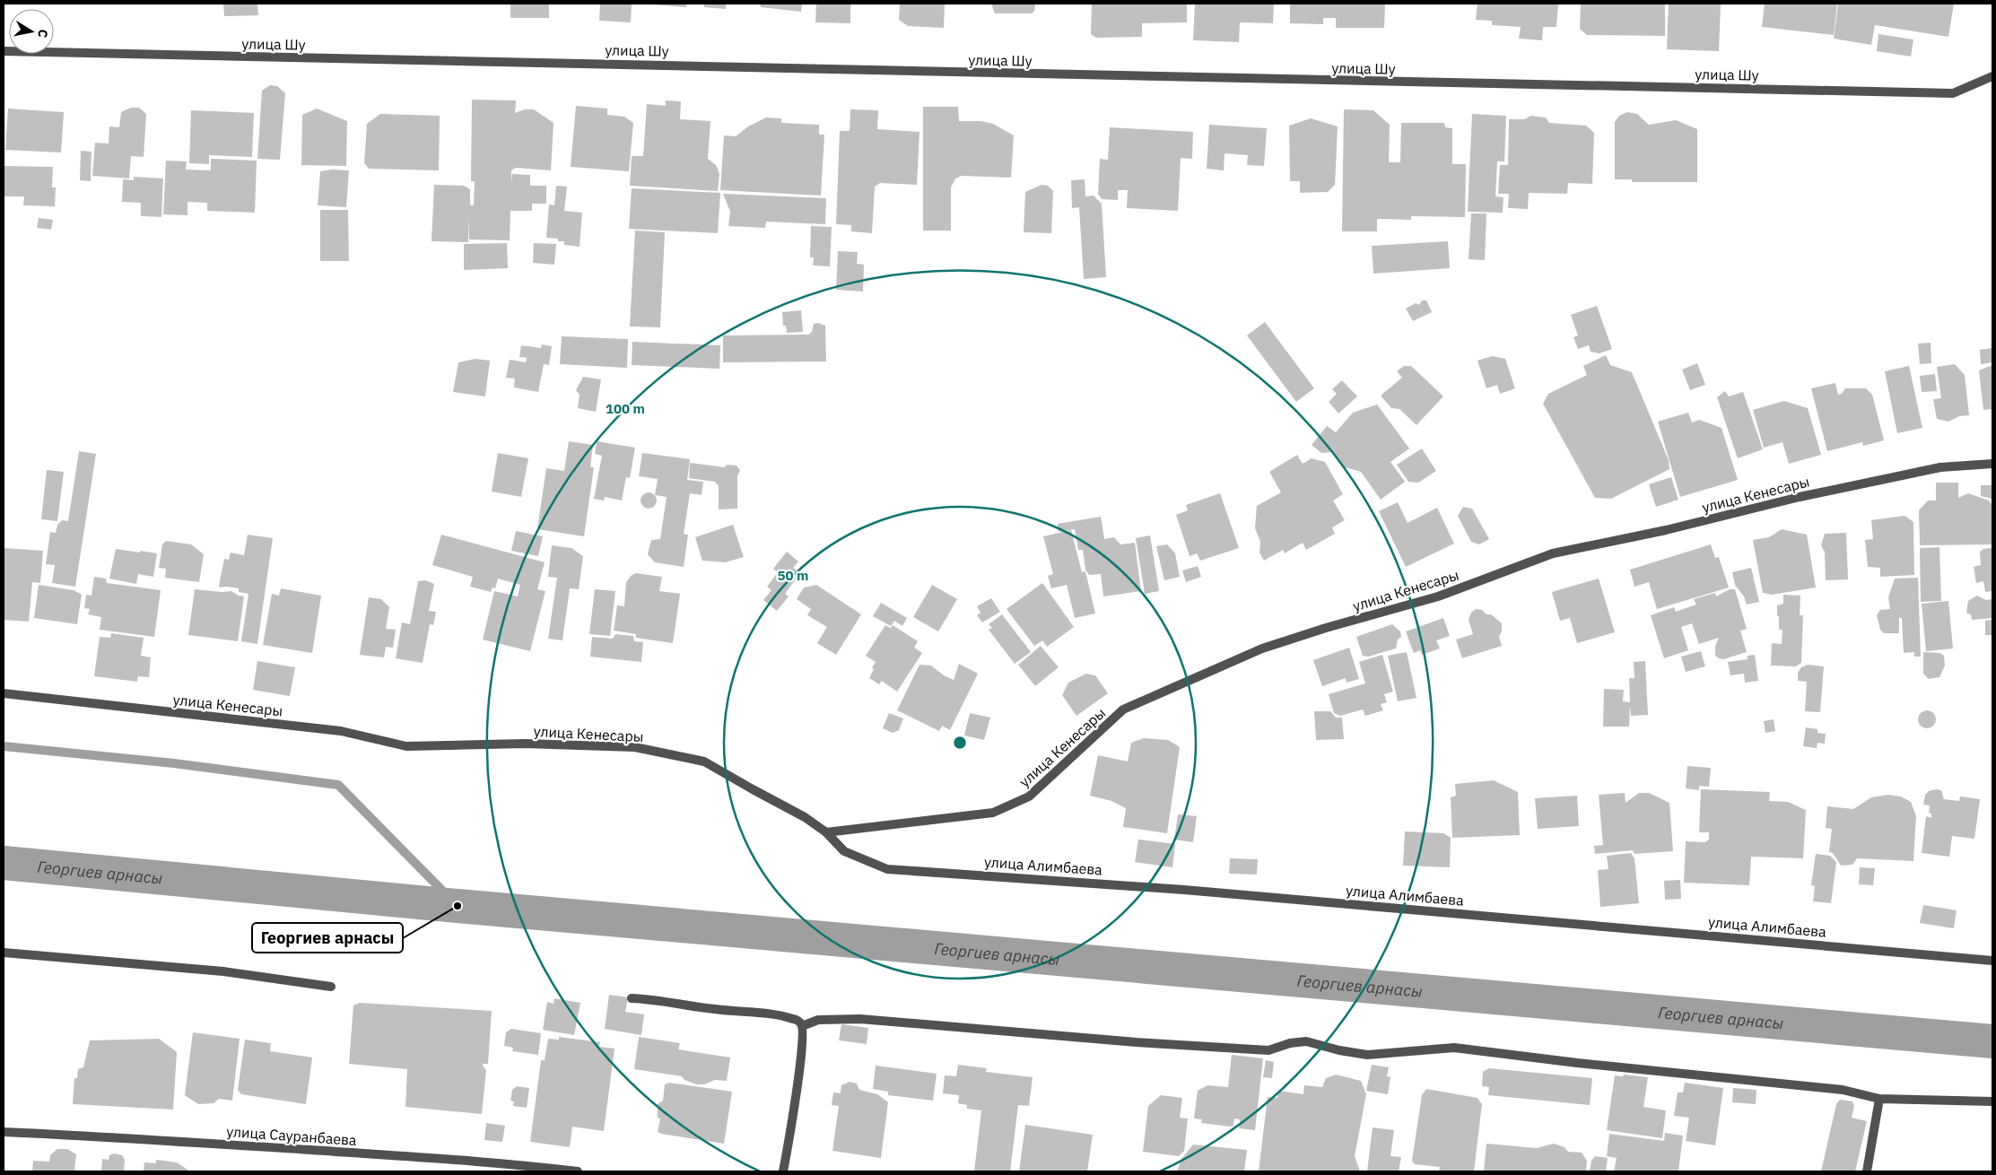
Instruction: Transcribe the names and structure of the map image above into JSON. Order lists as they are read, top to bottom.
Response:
{
  "streets": {
    "street": [
      "улица Шу",
      "улица Кенесары",
      "улица Алимбаева",
      "улица Сауранбаева"
    ]
  },
  "crossings": [
    ["улица Кенесары", "улица Алимбаева"]
  ],
  "water": ["Георгиев арнасы"],
  "places": ["Георгиев арнасы"],
  "north": "right",
  "rings": ["100 m", "50 m"]
}
